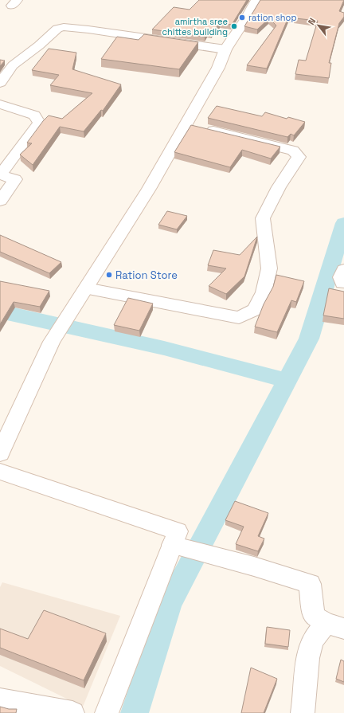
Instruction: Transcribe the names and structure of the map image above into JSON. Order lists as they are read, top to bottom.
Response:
{
  "places": ["ration shop", "amirtha sree chittes building", "Ration Store"],
  "north": "top left"
}
